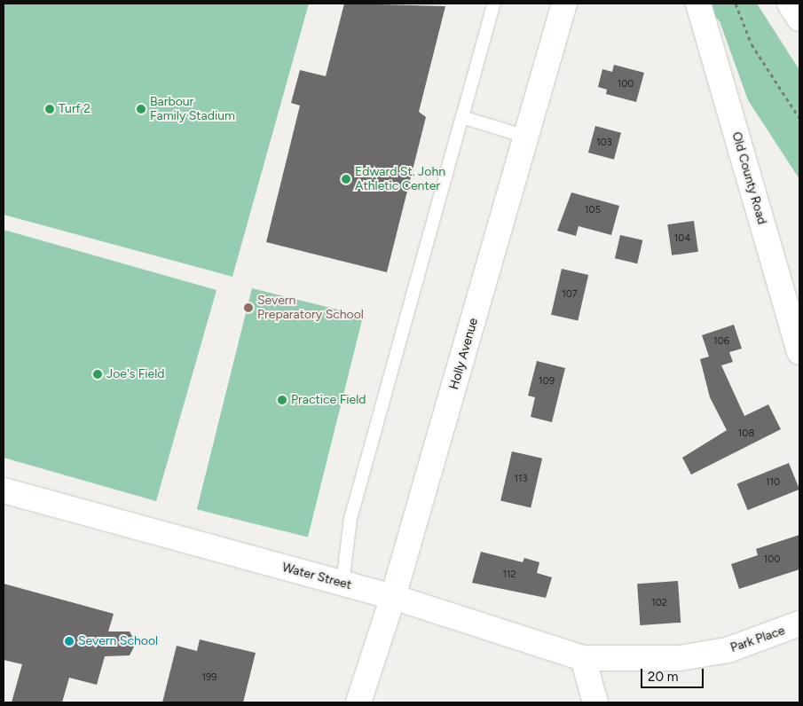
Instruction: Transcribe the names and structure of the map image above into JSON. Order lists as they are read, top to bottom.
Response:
{
  "streets": {
    "street": [
      "Old County Road",
      "Holly Avenue",
      "Water Street",
      "Park Place"
    ]
  },
  "crossings": [
    ["Holly Avenue", "Water Street"],
    ["Water Street", "Park Place"]
  ],
  "places": [
    "Turf 2",
    "Barbour Family Stadium",
    "Edward St. John Athletic Center",
    "Severn Preparatory School",
    "Joe's Field",
    "Practice Field",
    "Severn School"
  ],
  "house_numbers": [
    "100",
    "103",
    "105",
    "104",
    "107",
    "106",
    "109",
    "108",
    "113",
    "110",
    "100",
    "112",
    "102",
    "199"
  ],
  "scale_bar": "20 m"
}
